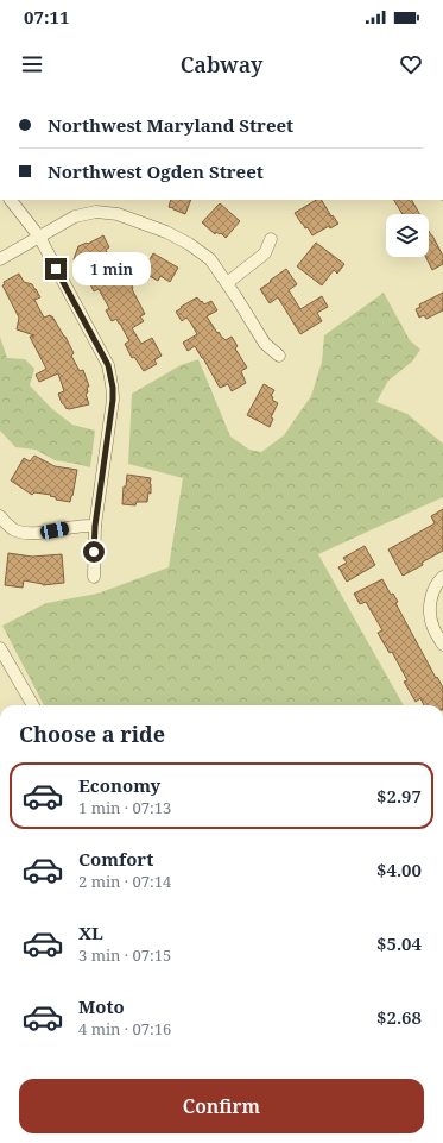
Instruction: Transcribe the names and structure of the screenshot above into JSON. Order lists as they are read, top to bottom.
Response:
{
  "page": {
    "status": "07:11",
    "header": "Cabway",
    "banner": ["Northwest Maryland Street", "Northwest Ogden Street"],
    "bubble": "1 min",
    "heading": "Choose a ride",
    "list": [
      {
        "name": "Economy",
        "note": "1 min · 07:13",
        "value": "$2.97"
      },
      {
        "name": "Comfort",
        "note": "2 min · 07:14",
        "value": "$4.00"
      },
      {
        "name": "XL",
        "note": "3 min · 07:15",
        "value": "$5.04"
      },
      {
        "name": "Moto",
        "note": "4 min · 07:16",
        "value": "$2.68"
      }
    ],
    "buttons": "Confirm"
  }
}
